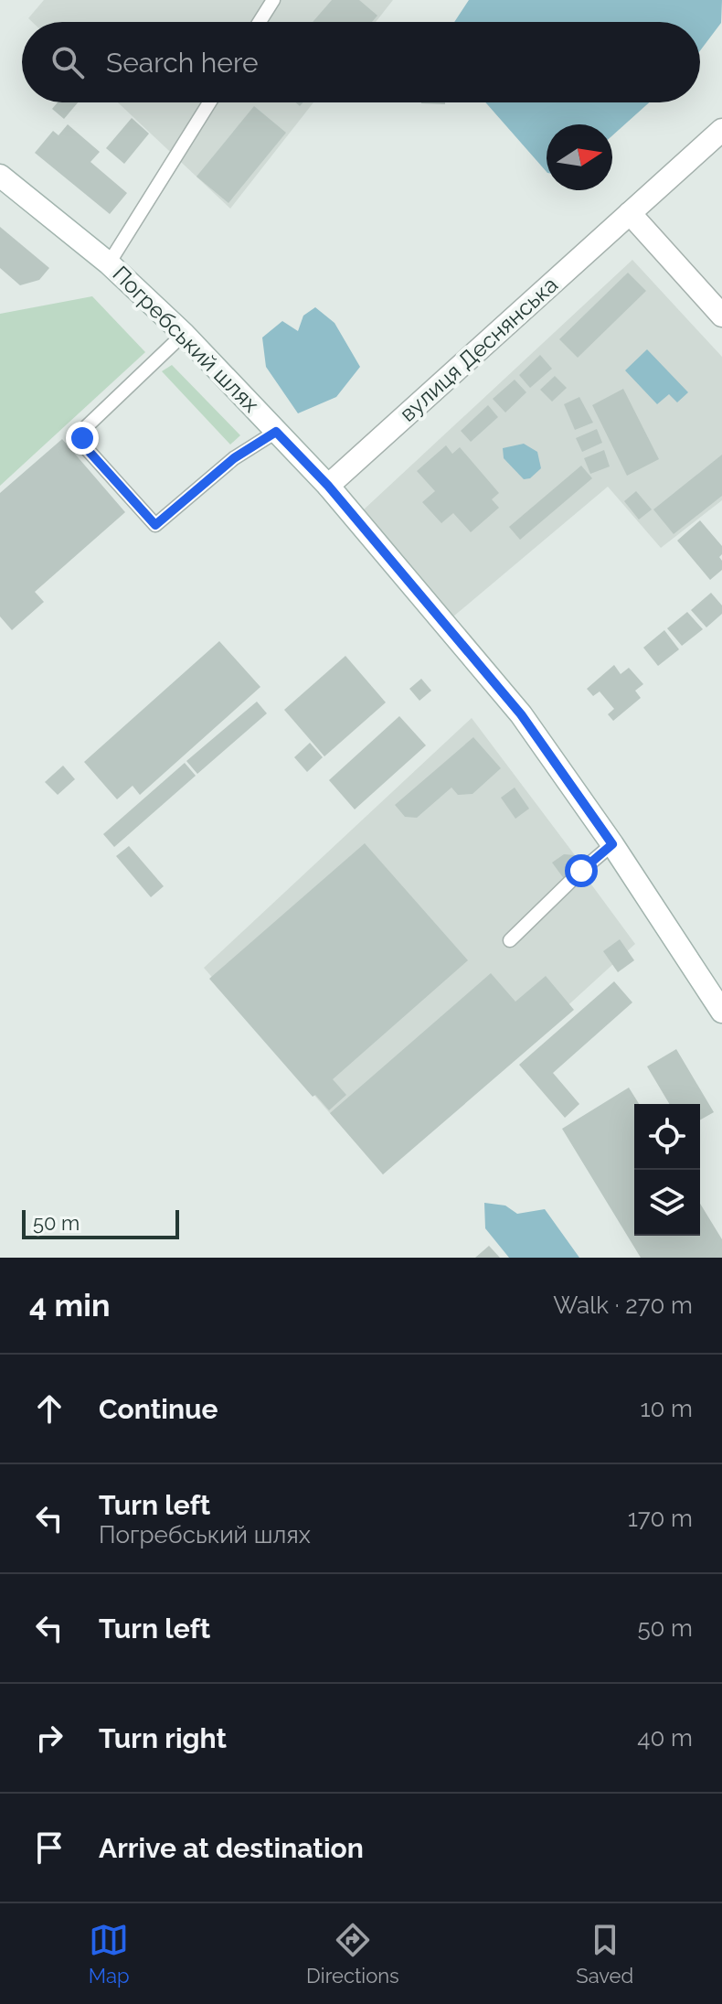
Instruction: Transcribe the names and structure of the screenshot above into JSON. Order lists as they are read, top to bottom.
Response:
{
  "streets": {
    "main road": ["Погребський шлях", "вулиця Деснянська"]
  },
  "crossings": [
    ["Погребський шлях", "вулиця Деснянська"]
  ],
  "scale_bar": "50 m",
  "north": "right",
  "page": {
    "search": "Search here",
    "scale": "50 m",
    "heading": ["4 min", "Walk · 270 m"],
    "list": [
      ["Continue", "10 m"],
      ["Turn left", "Погребський шлях", "170 m"],
      ["Turn left", "50 m"],
      ["Turn right", "40 m"],
      "Arrive at destination"
    ],
    "nav": ["Map", "Directions", "Saved"]
  }
}
